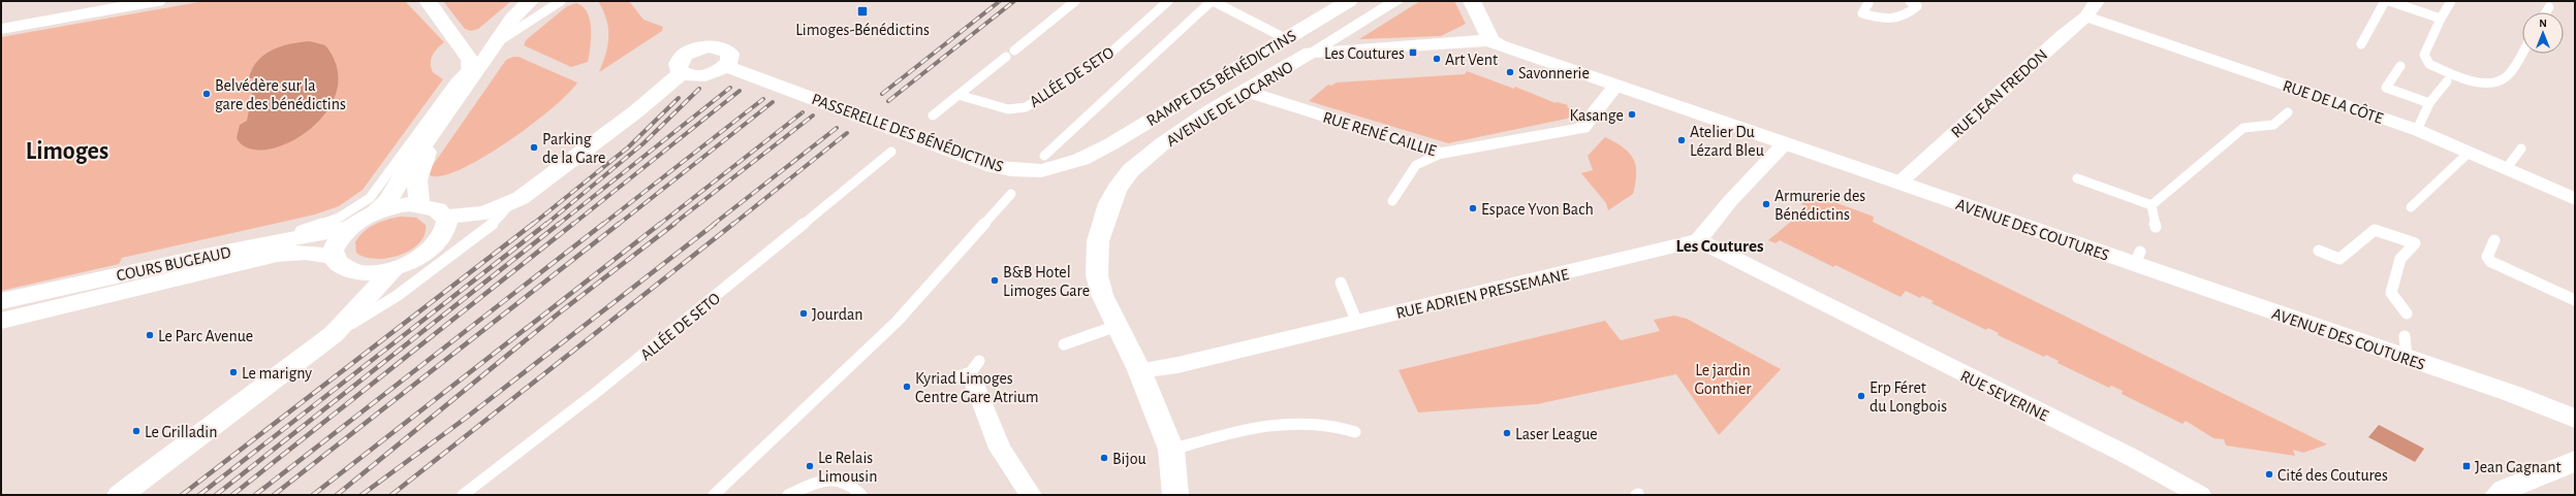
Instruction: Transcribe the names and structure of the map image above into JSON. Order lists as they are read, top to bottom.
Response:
{
  "streets": {
    "street": [
      "RAMPE DES BÉNÉDICTINS",
      "RUE JEAN FREDON",
      "RUE DE LA CÔTE",
      "AVENUE DE LOCARNO",
      "PASSERELLE DES BÉNÉDICTINS",
      "RUE RENÉ CAILLIE",
      "AVENUE DES COUTURES",
      "COURS BUGEAUD",
      "RUE ADRIEN PRESSEMANE",
      "RUE SEVERINE"
    ],
    "lane": ["ALLÉE DE SETO"]
  },
  "crossings": [
    ["RAMPE DES BÉNÉDICTINS", "PASSERELLE DES BÉNÉDICTINS"],
    ["RUE JEAN FREDON", "RUE DE LA CÔTE"],
    ["RUE JEAN FREDON", "AVENUE DES COUTURES"],
    ["AVENUE DE LOCARNO", "RUE RENÉ CAILLIE"],
    ["AVENUE DE LOCARNO", "AVENUE DES COUTURES"],
    ["AVENUE DE LOCARNO", "RUE ADRIEN PRESSEMANE"],
    ["RUE RENÉ CAILLIE", "AVENUE DES COUTURES"],
    ["RUE ADRIEN PRESSEMANE", "RUE SEVERINE"]
  ],
  "districts": ["Limoges", "Les Coutures"],
  "parks": ["Le jardin Gonthier"],
  "places": {
    "transit": ["Limoges-Bénédictins", "Les Coutures", "Jean Gagnant"],
    "other": [
      "Art Vent",
      "Savonnerie",
      "Belvédère sur la gare des bénédictins",
      "Kasange",
      "Atelier Du Lézard Bleu",
      "Parking de la Gare",
      "Armurerie des Bénédictins",
      "Espace Yvon Bach",
      "B&B Hotel Limoges Gare",
      "Jourdan",
      "Le Parc Avenue",
      "Le marigny",
      "Kyriad Limoges Centre Gare Atrium",
      "Erp Féret du Longbois",
      "Le Grilladin",
      "Laser League",
      "Bijou",
      "Le Relais Limousin",
      "Cité des Coutures"
    ]
  },
  "north": "top"
}
